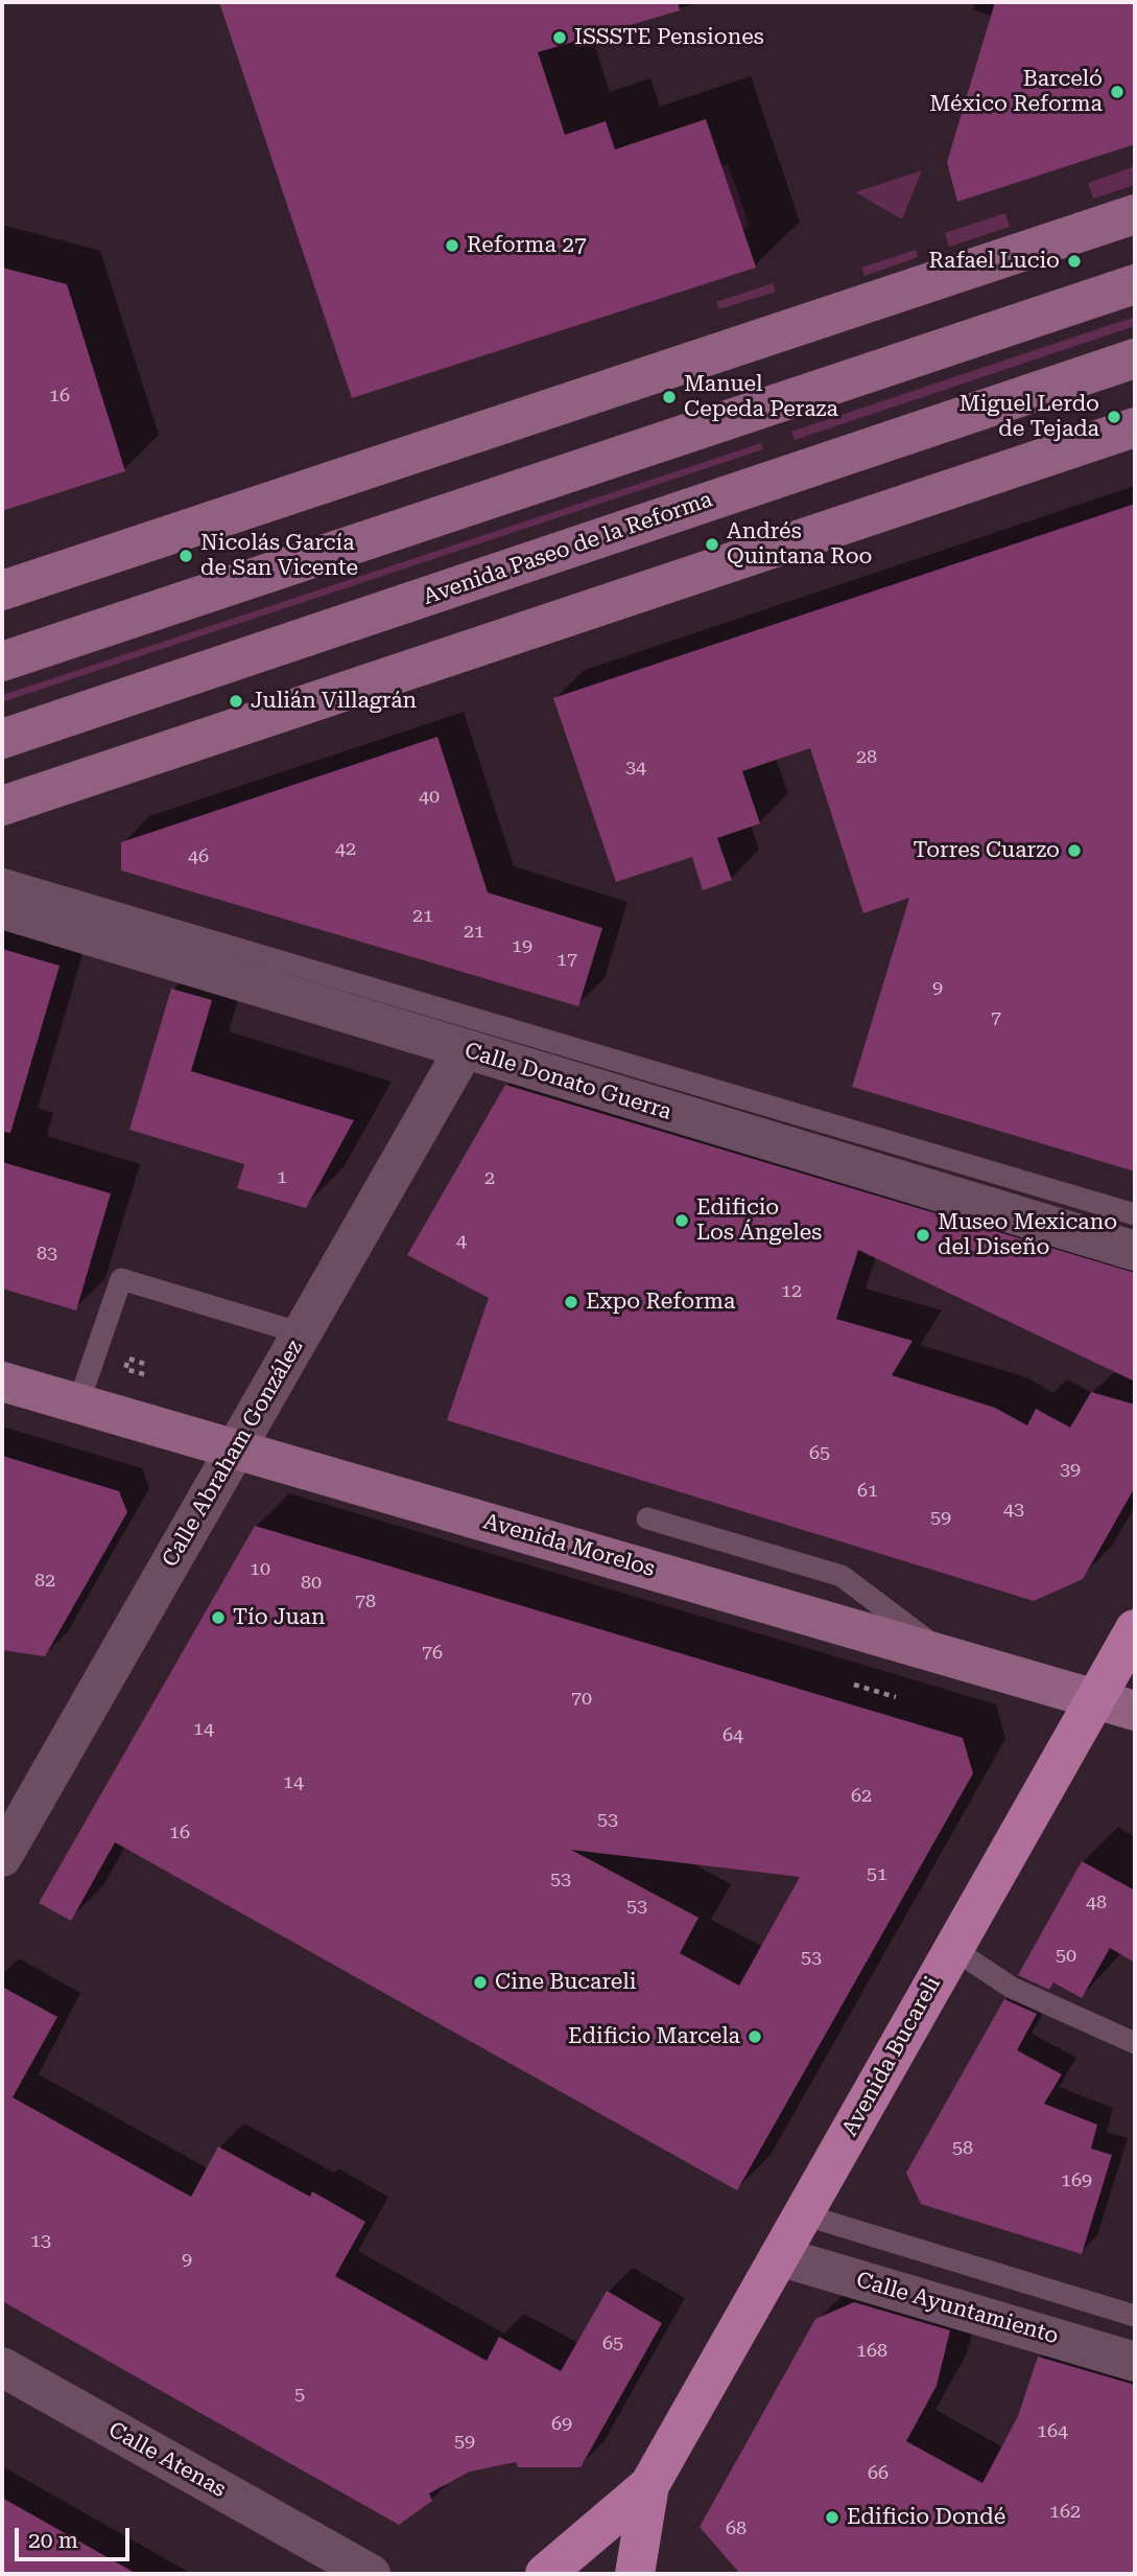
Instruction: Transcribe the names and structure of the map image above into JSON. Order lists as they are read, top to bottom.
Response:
{
  "streets": {
    "main road": ["Avenida Paseo de la Reforma", "Avenida Morelos", "Avenida Bucareli"],
    "street": [
      "Calle Donato Guerra",
      "Calle Abraham González",
      "Calle Ayuntamiento",
      "Calle Atenas"
    ]
  },
  "crossings": [
    ["Calle Donato Guerra", "Calle Abraham González"],
    ["Calle Abraham González", "Avenida Morelos"],
    ["Avenida Morelos", "Avenida Bucareli"],
    ["Avenida Bucareli", "Calle Ayuntamiento"]
  ],
  "places": [
    "ISSSTE Pensiones",
    "Barceló México Reforma",
    "Reforma 27",
    "Rafael Lucio",
    "Manuel Cepeda Peraza",
    "Miguel Lerdo de Tejada",
    "Andrés Quintana Roo",
    "Nicolás García de San Vicente",
    "Julián Villagrán",
    "Torres Cuarzo",
    "Edificio Los Ángeles",
    "Museo Mexicano del Diseño",
    "Expo Reforma",
    "Tío Juan",
    "Cine Bucareli",
    "Edificio Marcela",
    "Edificio Dondé"
  ],
  "house_numbers": [
    "16",
    "28",
    "34",
    "40",
    "42",
    "46",
    "21",
    "21",
    "19",
    "17",
    "9",
    "7",
    "1",
    "2",
    "4",
    "83",
    "12",
    "65",
    "39",
    "61",
    "43",
    "59",
    "10",
    "82",
    "80",
    "78",
    "76",
    "70",
    "14",
    "64",
    "14",
    "62",
    "53",
    "16",
    "51",
    "53",
    "48",
    "53",
    "50",
    "53",
    "58",
    "169",
    "13",
    "9",
    "65",
    "168",
    "5",
    "69",
    "164",
    "59",
    "66",
    "162",
    "68"
  ],
  "scale_bar": "20 m"
}
